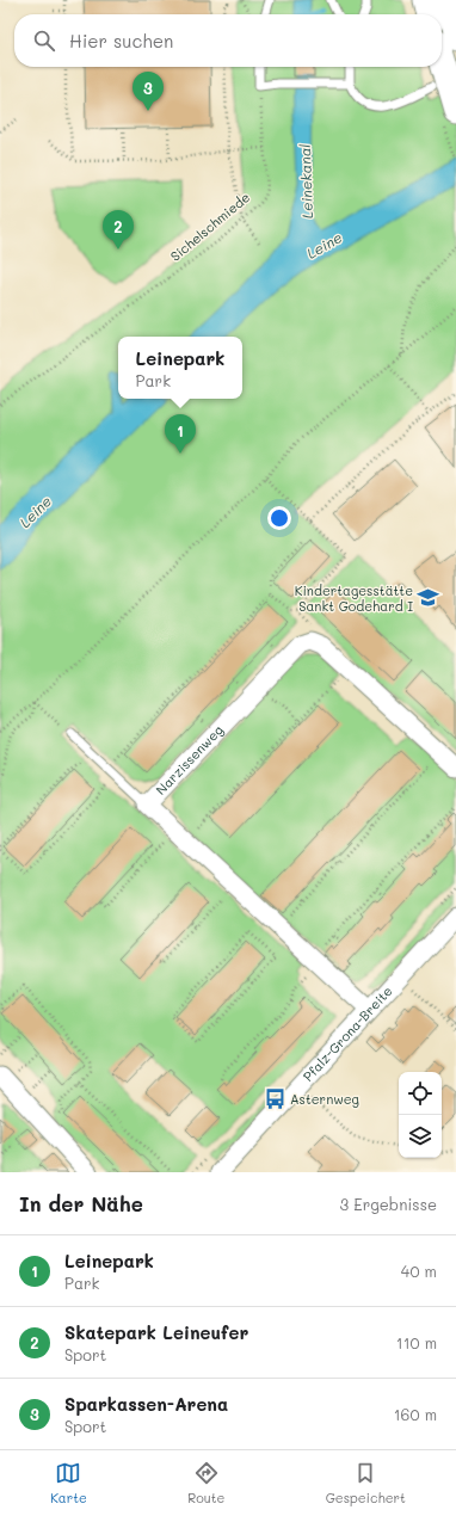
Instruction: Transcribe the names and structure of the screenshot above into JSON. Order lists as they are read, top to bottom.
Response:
{
  "streets": {
    "street": ["Narzissenweg", "Pfalz-Grona-Breite"],
    "path": ["Sichelschmiede"]
  },
  "crossings": [
    ["Narzissenweg", "Pfalz-Grona-Breite"]
  ],
  "water": ["Leinekanal", "Leine"],
  "places": {
    "school or university": ["Kindertagesstätte Sankt Godehard I"],
    "bus stop": ["Asternweg"]
  },
  "page": {
    "search": "Hier suchen",
    "pins": ["3", "2", "1"],
    "popup": ["Leinepark", "Park"],
    "heading": ["In der Nähe", "3 Ergebnisse"],
    "list": [
      {
        "mark": "1",
        "name": "Leinepark",
        "note": "Park",
        "value": "40 m"
      },
      {
        "mark": "2",
        "name": "Skatepark Leineufer",
        "note": "Sport",
        "value": "110 m"
      },
      {
        "mark": "3",
        "name": "Sparkassen-Arena",
        "note": "Sport",
        "value": "160 m"
      }
    ],
    "nav": ["Karte", "Route", "Gespeichert"]
  }
}
